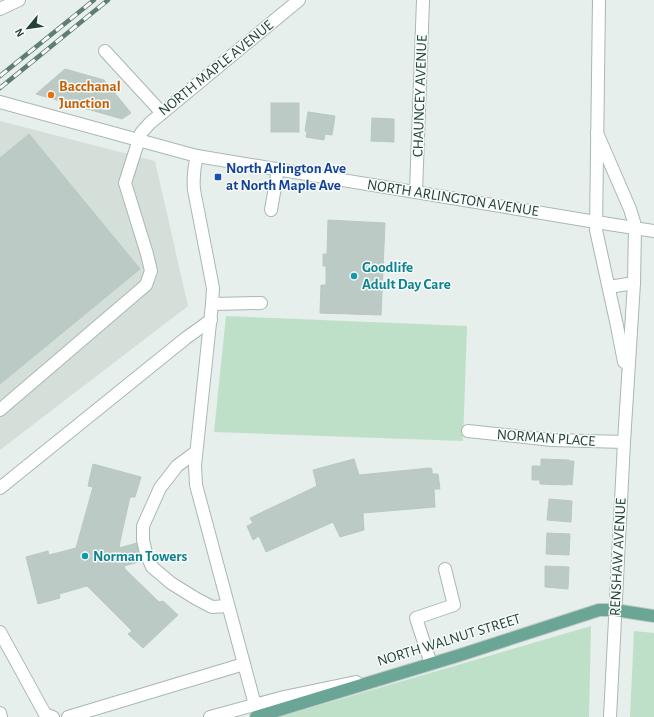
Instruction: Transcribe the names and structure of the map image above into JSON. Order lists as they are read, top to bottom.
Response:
{
  "streets": {
    "main road": ["NORTH WALNUT STREET"],
    "street": [
      "NORTH MAPLE AVENUE",
      "CHAUNCEY AVENUE",
      "NORTH ARLINGTON AVENUE",
      "NORMAN PLACE",
      "RENSHAW AVENUE"
    ]
  },
  "crossings": [
    ["NORTH MAPLE AVENUE", "NORTH ARLINGTON AVENUE"],
    ["CHAUNCEY AVENUE", "NORTH ARLINGTON AVENUE"],
    ["NORTH ARLINGTON AVENUE", "RENSHAW AVENUE"],
    ["NORMAN PLACE", "RENSHAW AVENUE"],
    ["RENSHAW AVENUE", "NORTH WALNUT STREET"]
  ],
  "places": {
    "other": ["Bacchanal Junction", "Goodlife Adult Day Care", "Norman Towers"],
    "transit": ["North Arlington Ave at North Maple Ave"]
  },
  "north": "bottom left"
}
